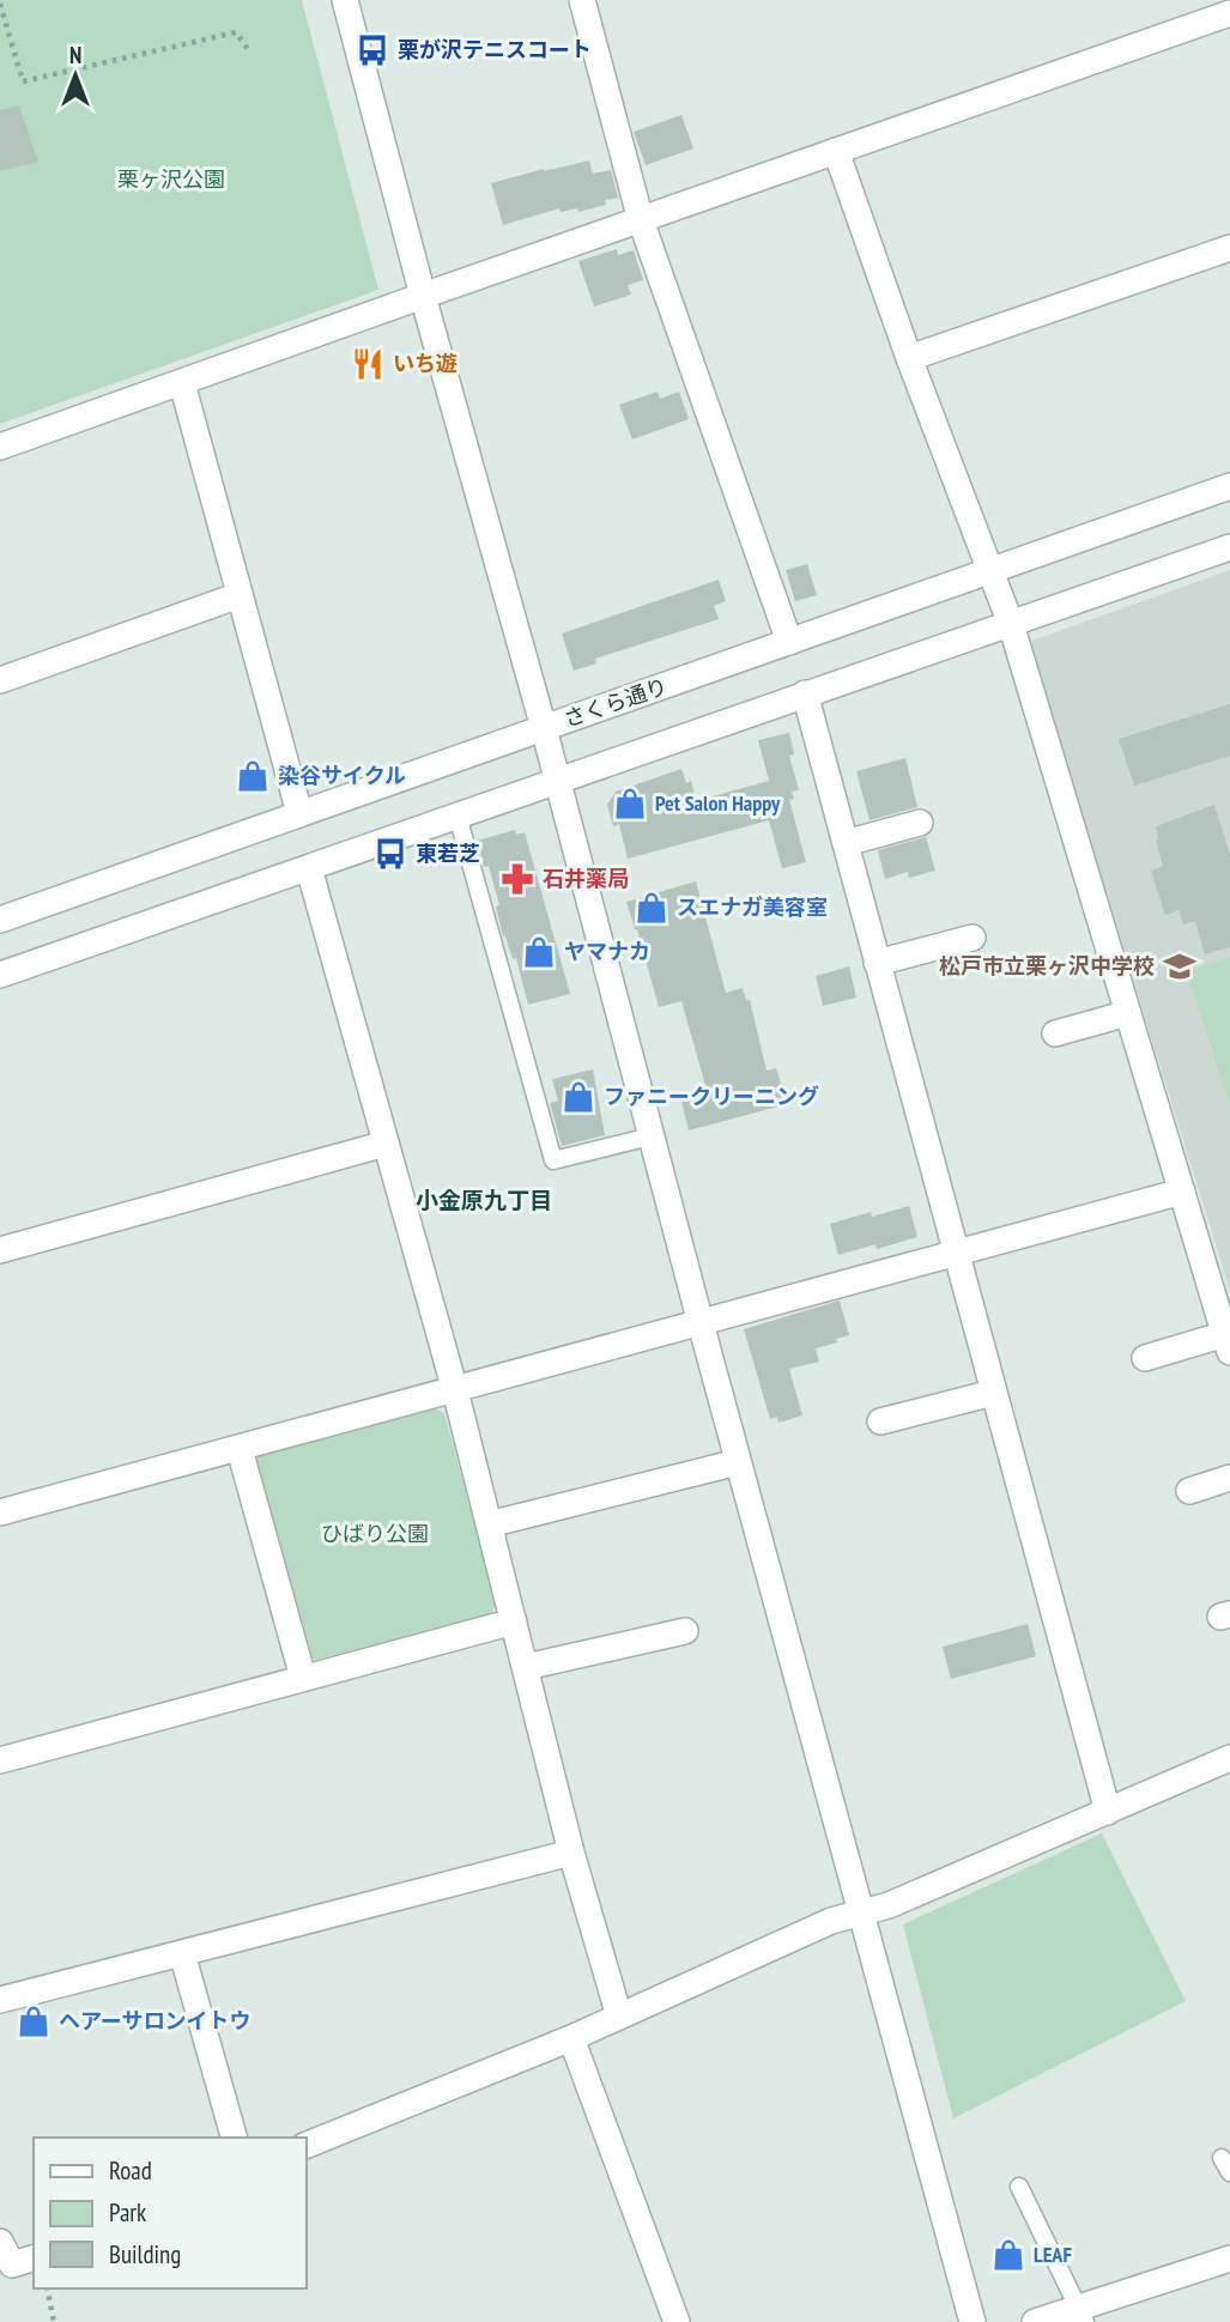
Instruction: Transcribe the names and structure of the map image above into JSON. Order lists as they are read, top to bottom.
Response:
{
  "streets": {
    "street": ["さくら通り"]
  },
  "districts": ["小金原九丁目"],
  "parks": ["栗ヶ沢公園", "ひばり公園"],
  "places": {
    "bus stop": ["栗が沢テニスコート", "東若芝"],
    "restaurant": ["いち遊"],
    "shop": [
      "染谷サイクル",
      "Pet Salon Happy",
      "スエナガ美容室",
      "ヤマナカ",
      "ファニークリーニング",
      "ヘアーサロンイトウ",
      "LEAF"
    ],
    "pharmacy": ["石井薬局"],
    "school or university": ["松戸市立栗ヶ沢中学校"]
  },
  "legend": ["Road", "Park", "Building"],
  "north": "top"
}
